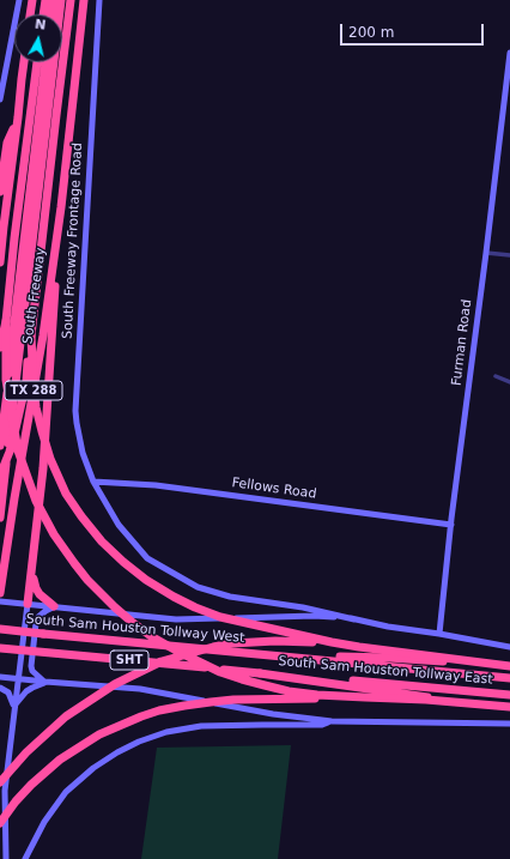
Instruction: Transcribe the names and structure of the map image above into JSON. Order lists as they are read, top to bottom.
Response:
{
  "streets": {
    "highway": [
      "South Freeway",
      "TX 288",
      "South Sam Houston Tollway West",
      "SHT",
      "South Sam Houston Tollway East"
    ],
    "main road": ["South Freeway Frontage Road", "Furman Road", "Fellows Road"]
  },
  "crossings": [
    ["South Freeway Frontage Road", "Fellows Road"],
    ["Furman Road", "Fellows Road"],
    ["South Sam Houston Tollway West", "South Sam Houston Tollway East"],
    ["SHT", "South Sam Houston Tollway East"]
  ],
  "scale_bar": "200 m",
  "north": "top"
}
